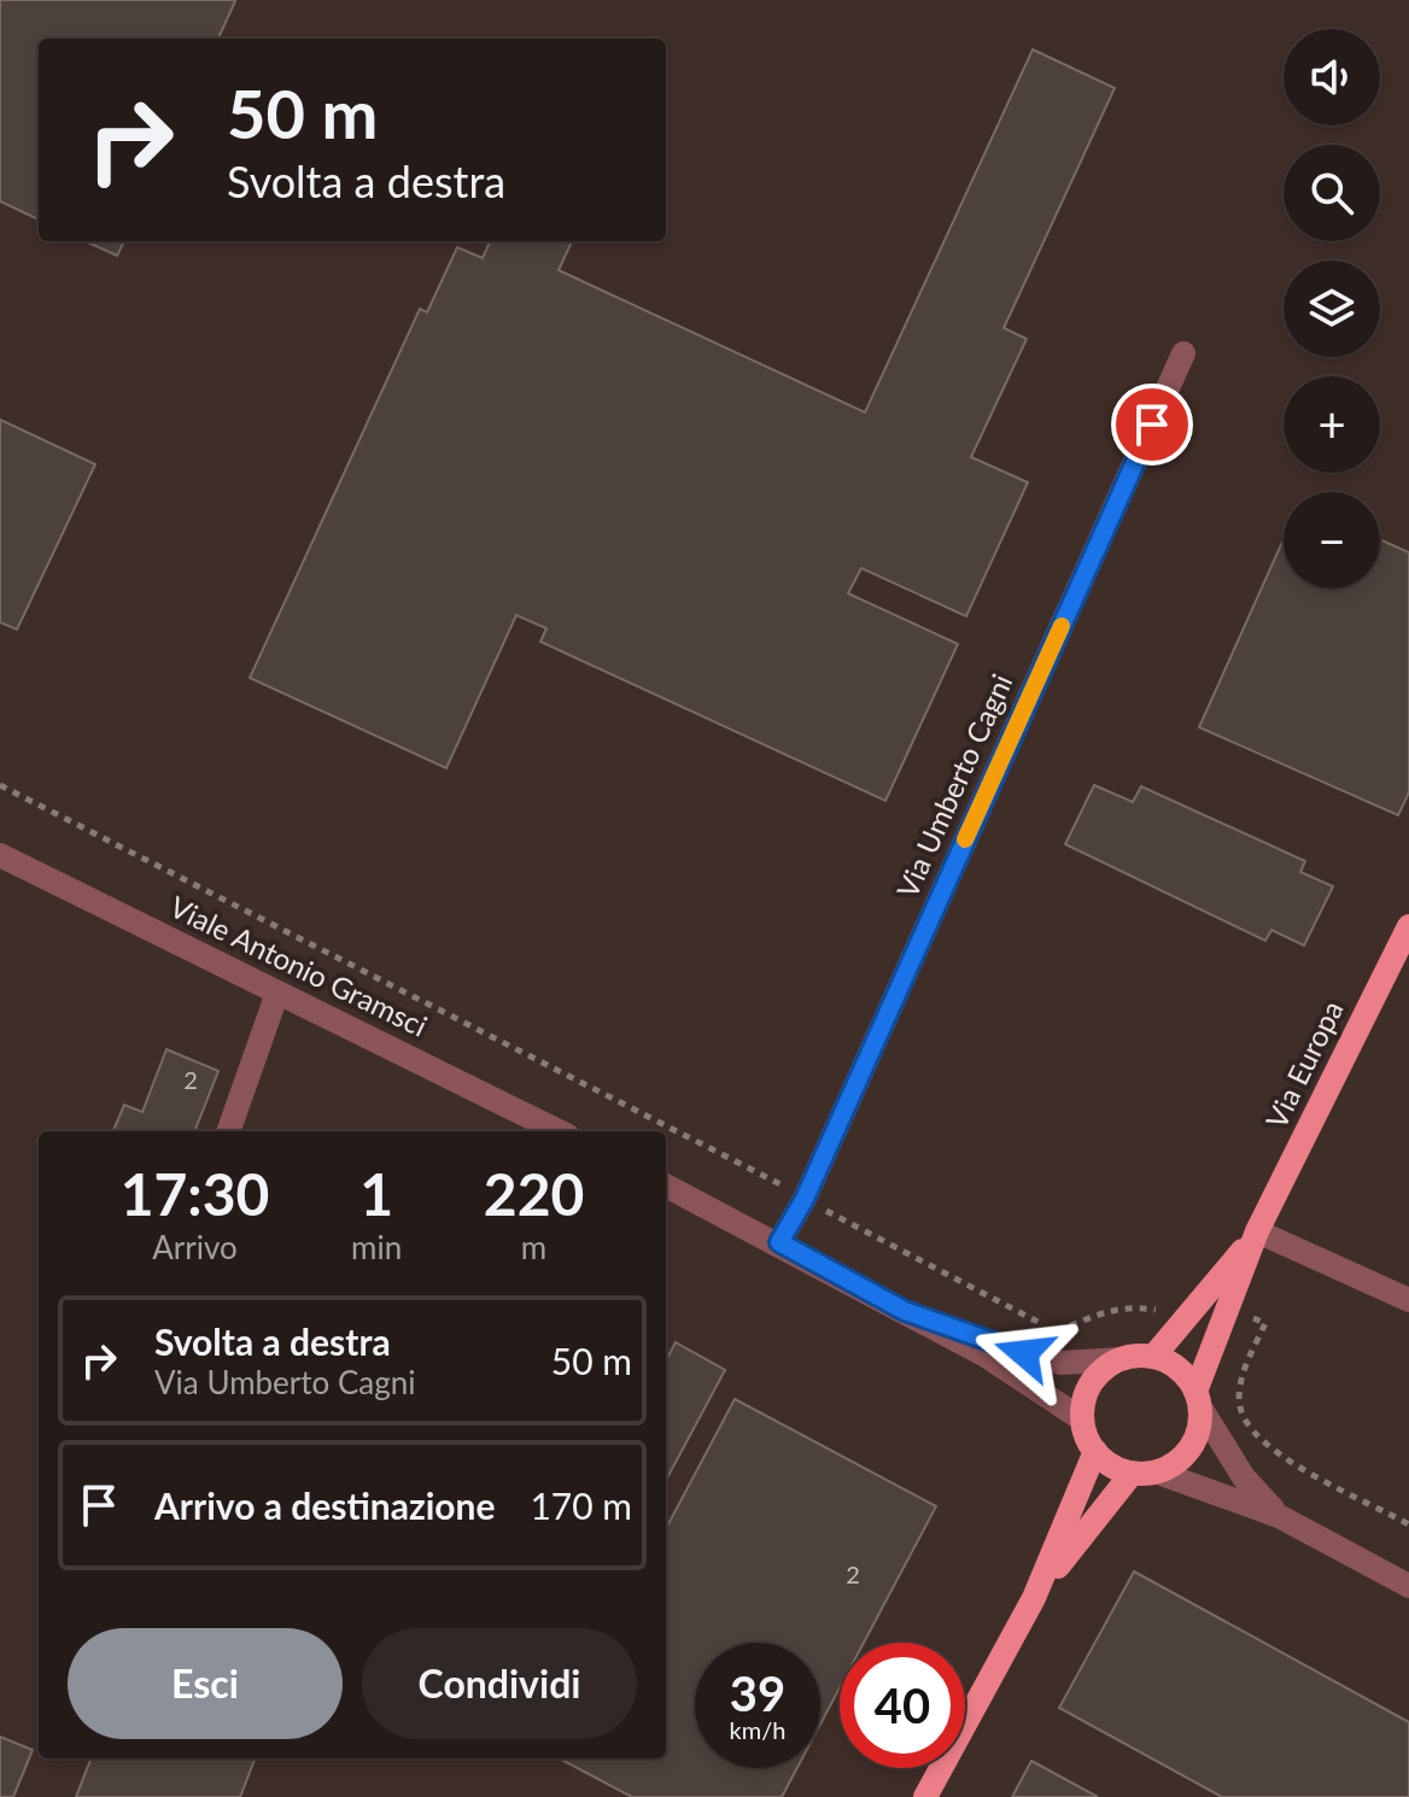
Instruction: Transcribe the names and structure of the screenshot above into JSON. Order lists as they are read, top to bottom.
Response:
{
  "streets": {
    "main road": ["Via Europa"],
    "street": ["Via Umberto Cagni", "Viale Antonio Gramsci"]
  },
  "house_numbers": ["2", "2"],
  "page": {
    "map_buttons": ["+", "−"],
    "turn": ["50 m", "Svolta a destra"],
    "eta": [
      "17:30",
      "Arrivo",
      "1",
      "min",
      "220",
      "m"
    ],
    "list": [
      {
        "name": "Svolta a destra",
        "note": "Via Umberto Cagni",
        "value": "50 m"
      },
      {
        "name": "Arrivo a destinazione",
        "value": "170 m"
      }
    ],
    "buttons": ["Esci", "Condividi"],
    "speed": "39 km/h",
    "limit": "40"
  }
}
